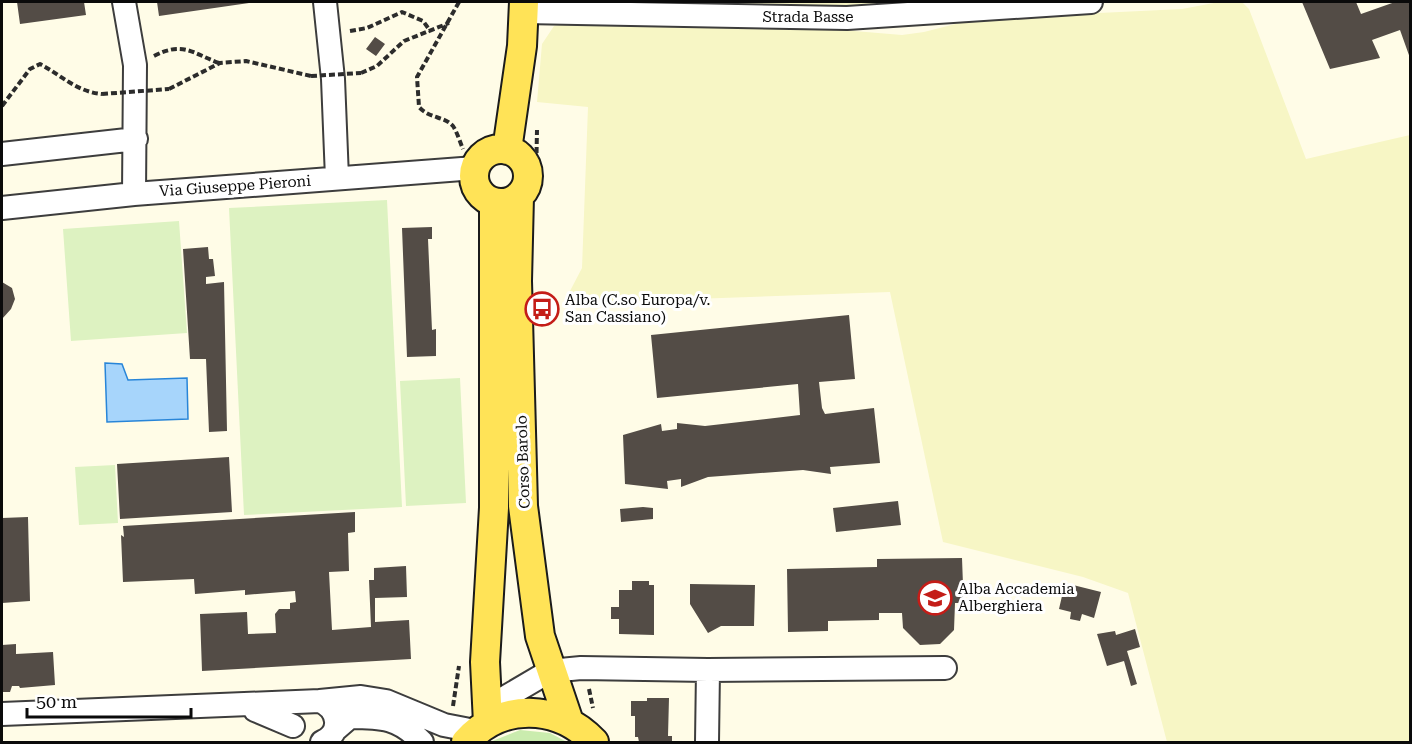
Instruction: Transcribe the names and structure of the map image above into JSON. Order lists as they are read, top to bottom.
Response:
{
  "streets": {
    "main road": ["Corso Barolo"],
    "street": ["Strada Basse", "Via Giuseppe Pieroni"]
  },
  "crossings": [
    ["Via Giuseppe Pieroni", "Corso Barolo"]
  ],
  "places": {
    "bus stop": ["Alba (C.so Europa/v. San Cassiano)"],
    "school or university": ["Alba Accademia Alberghiera"]
  },
  "scale_bar": "50 m"
}
